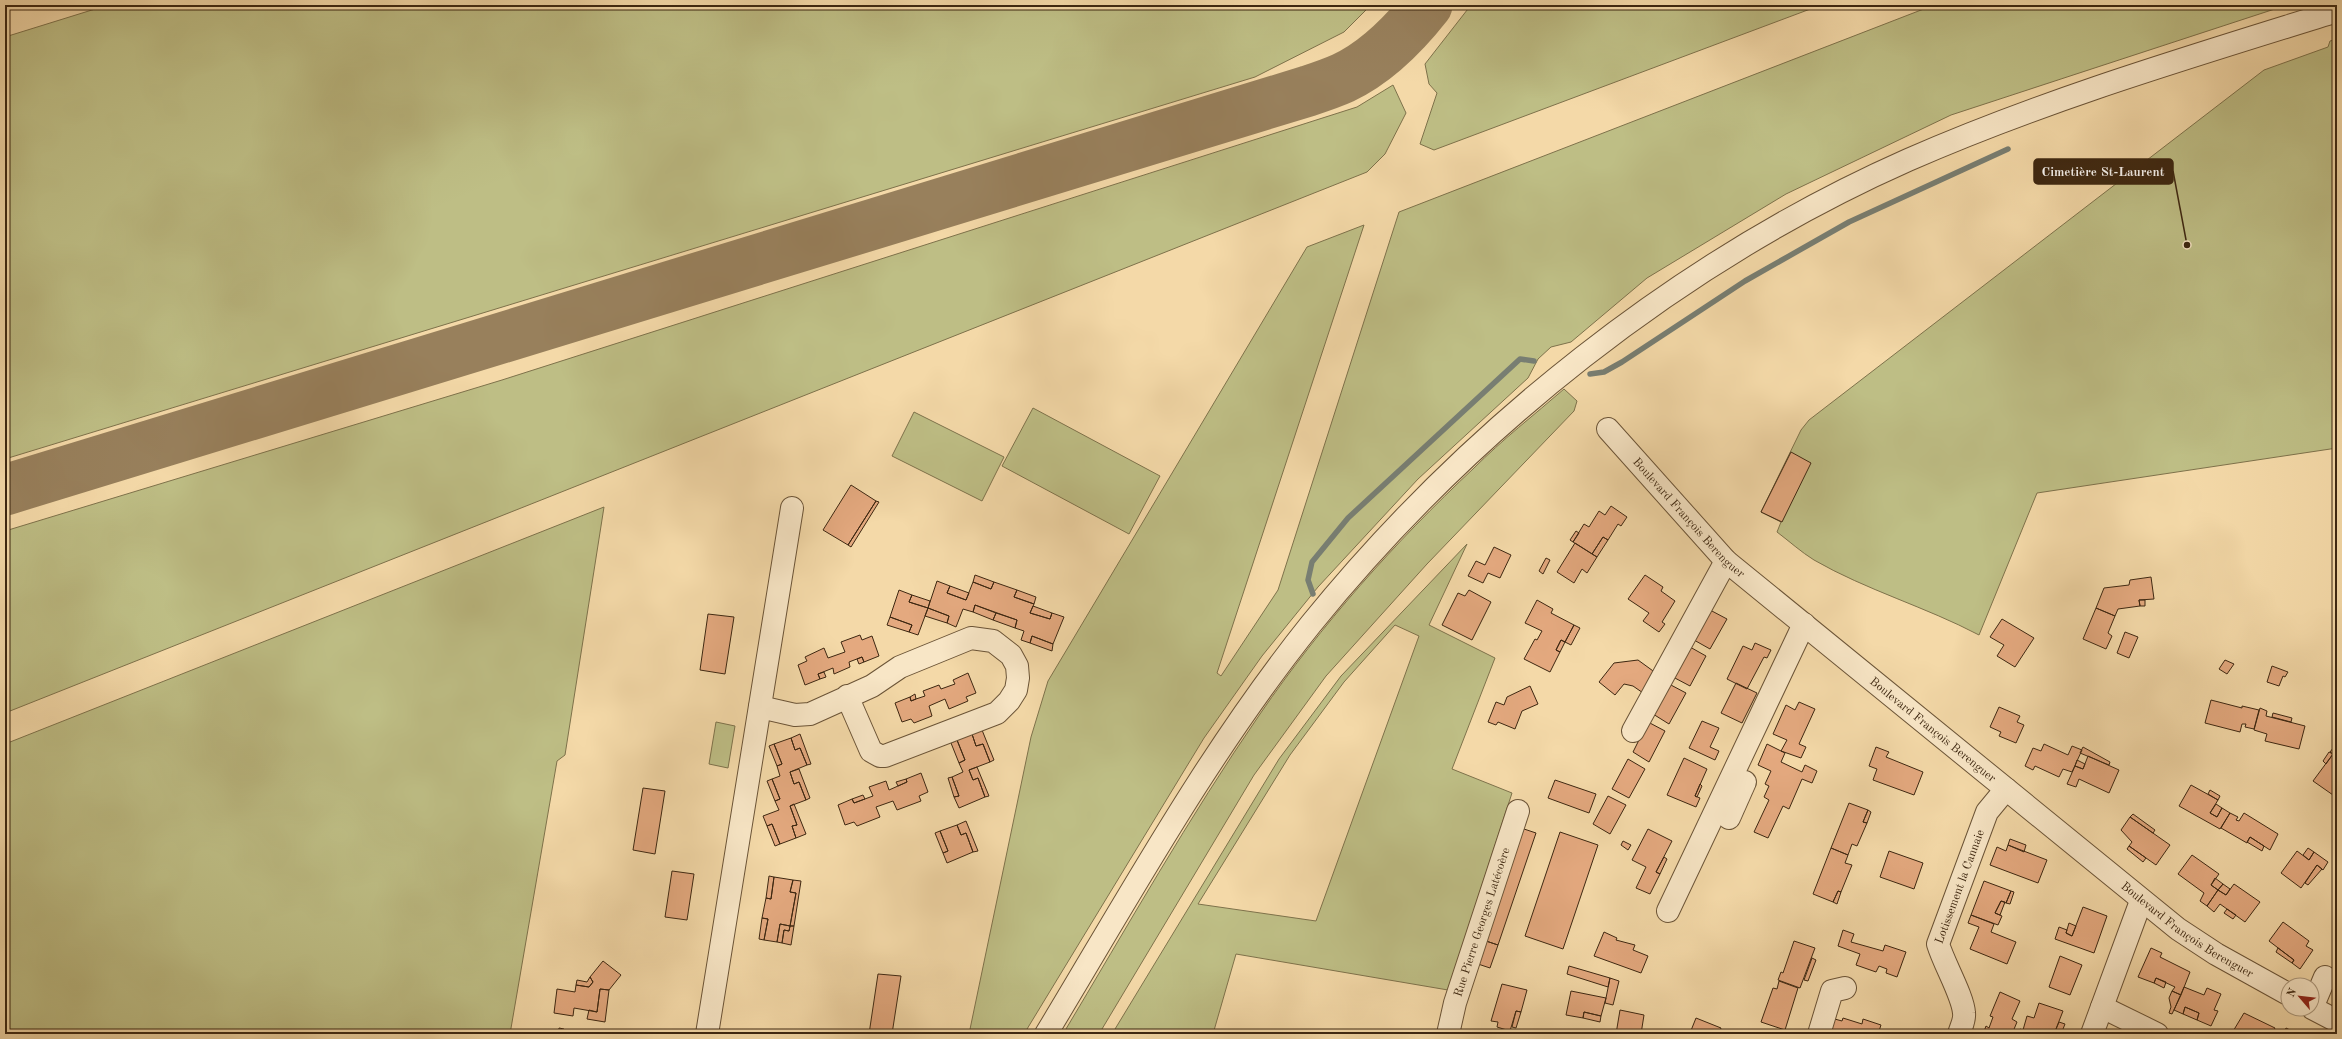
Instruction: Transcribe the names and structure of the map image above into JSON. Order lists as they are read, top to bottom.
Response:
{
  "streets": {
    "street": ["Boulevard François Berenguer", "Lotissement la Cannaie", "Rue Pierre Georges Latécoère"]
  },
  "crossings": [
    ["Boulevard François Berenguer", "Lotissement la Cannaie"]
  ],
  "places": ["Cimetière St-Laurent"],
  "north": "top left"
}
